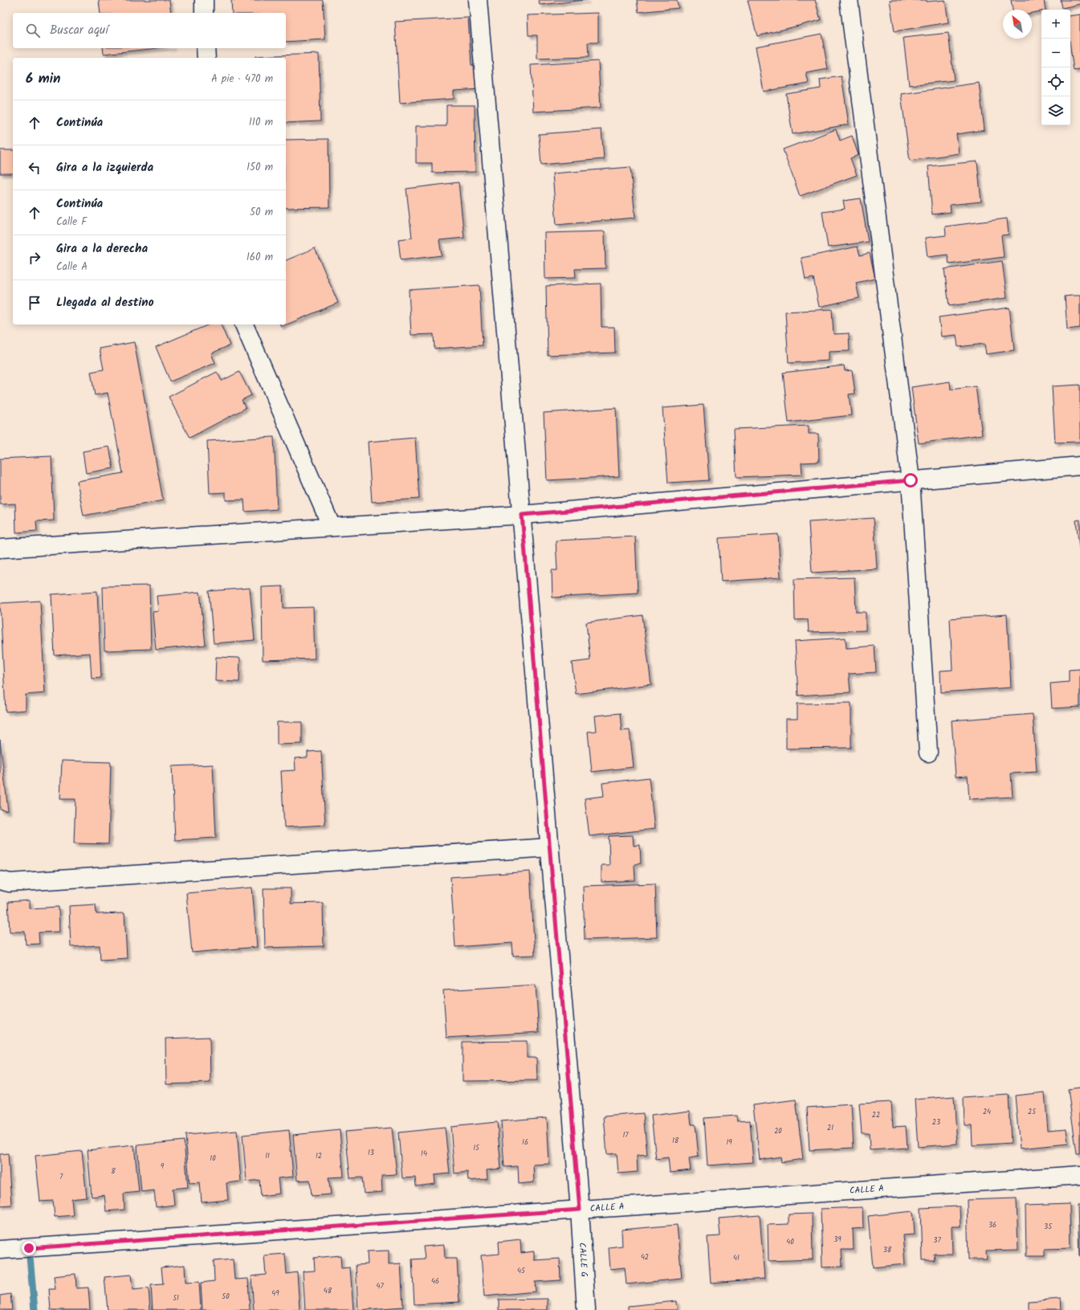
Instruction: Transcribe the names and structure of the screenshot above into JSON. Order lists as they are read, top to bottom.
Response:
{
  "streets": {
    "street": ["CALLE A", "CALLE G"]
  },
  "crossings": [
    ["CALLE A", "CALLE G"]
  ],
  "house_numbers": [
    "24",
    "25",
    "22",
    "23",
    "21",
    "20",
    "17",
    "18",
    "16",
    "19",
    "15",
    "13",
    "14",
    "11",
    "12",
    "10",
    "9",
    "8",
    "7",
    "36",
    "35",
    "39",
    "37",
    "40",
    "38",
    "42",
    "41",
    "45",
    "46",
    "47",
    "48",
    "49",
    "50",
    "51"
  ],
  "north": "top left",
  "page": {
    "map_buttons": ["+", "−"],
    "search": "Buscar aquí",
    "heading": ["6 min", "A pie · 470 m"],
    "list": [
      ["Continúa", "110 m"],
      ["Gira a la izquierda", "150 m"],
      ["Continúa", "Calle F", "50 m"],
      ["Gira a la derecha", "Calle A", "160 m"],
      "Llegada al destino"
    ]
  }
}
